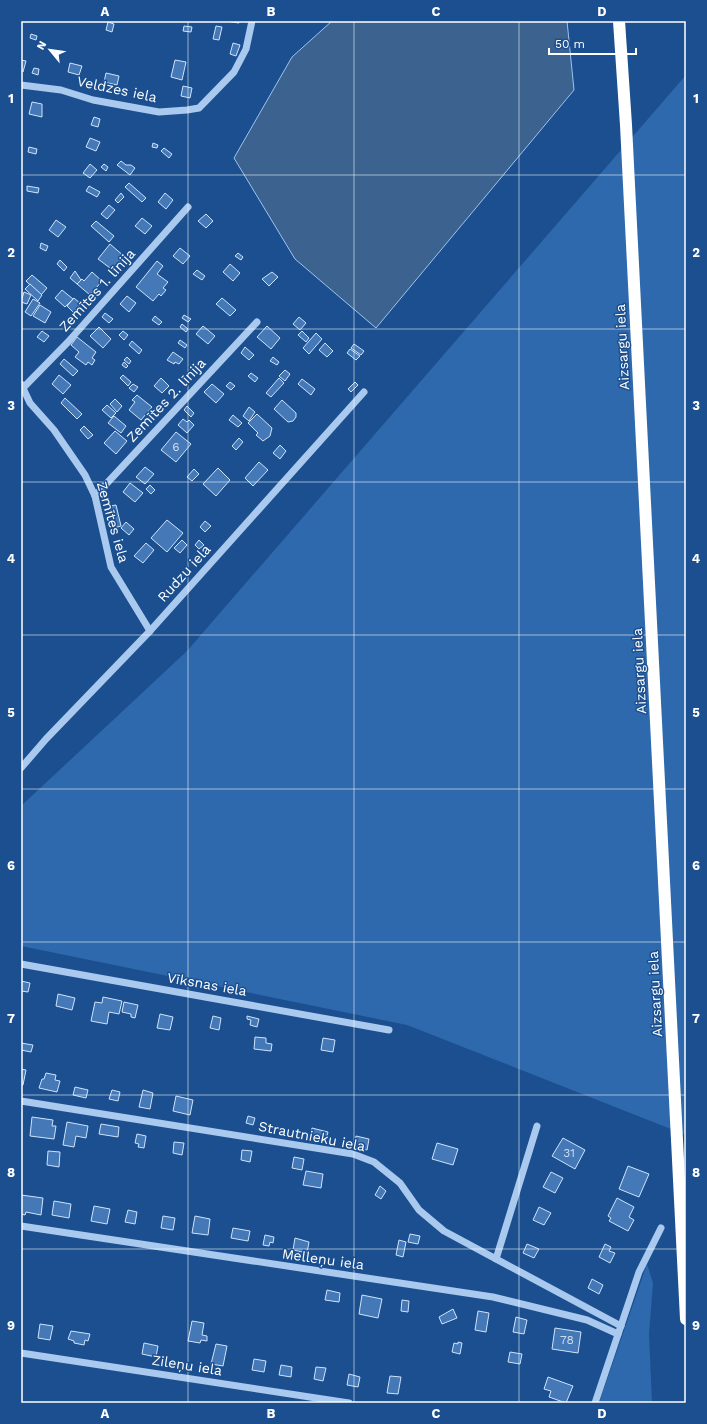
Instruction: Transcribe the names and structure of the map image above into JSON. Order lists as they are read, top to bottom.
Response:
{
  "streets": {
    "highway": ["Aizsargu iela"],
    "street": [
      "Veldzes iela",
      "Zemītes 1. līnija",
      "Zemītes 2. līnija",
      "Zemītes iela",
      "Rudzu iela",
      "Vīksnas iela",
      "Strautnieku iela",
      "Melleņu iela",
      "Zileņu iela"
    ]
  },
  "crossings": [
    ["Zemītes 1. līnija", "Zemītes iela"],
    ["Zemītes 2. līnija", "Zemītes iela"],
    ["Zemītes iela", "Rudzu iela"]
  ],
  "house_numbers": ["6", "31", "78"],
  "scale_bar": "50 m",
  "north": "top left",
  "grid": {
    "columns": [
      "A",
      "B",
      "C",
      "D"
    ],
    "rows": [
      "1",
      "2",
      "3",
      "4",
      "5",
      "6",
      "7",
      "8",
      "9"
    ]
  }
}
